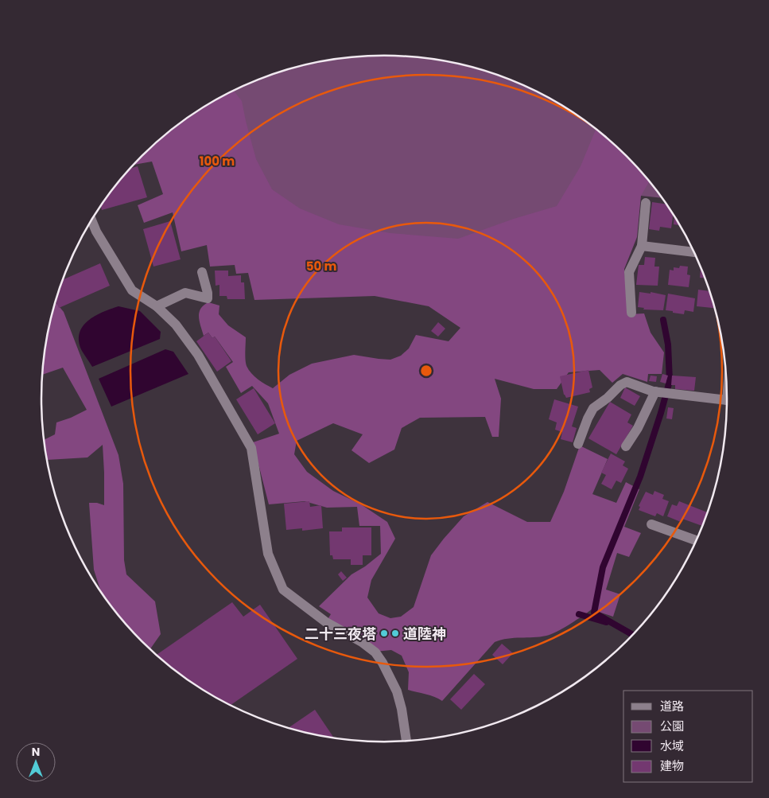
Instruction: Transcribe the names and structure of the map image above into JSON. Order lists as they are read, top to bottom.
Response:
{
  "places": ["二十三夜塔", "道陸神"],
  "legend": [
    "道路",
    "公園",
    "水域",
    "建物"
  ],
  "north": "top",
  "rings": ["100 m", "50 m"]
}
